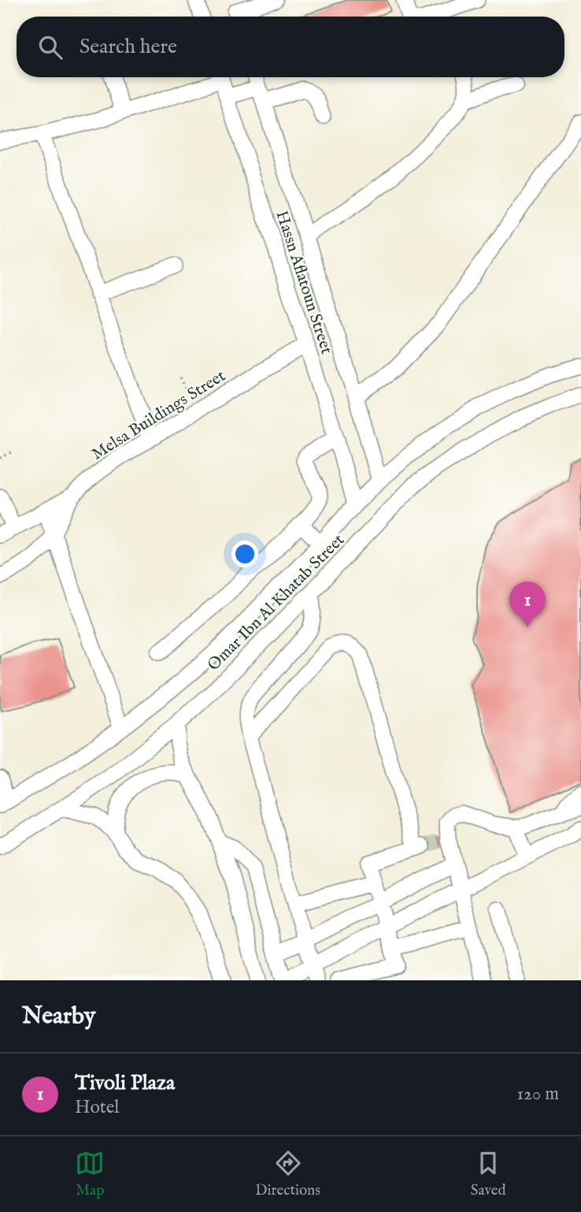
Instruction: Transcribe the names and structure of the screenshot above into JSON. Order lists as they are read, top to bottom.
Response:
{
  "streets": {
    "street": ["Hassn Aflatoun Street", "Melsa Buildings Street", "Omar Ibn Al Khatab Street"]
  },
  "crossings": [
    ["Hassn Aflatoun Street", "Melsa Buildings Street"],
    ["Hassn Aflatoun Street", "Omar Ibn Al Khatab Street"]
  ],
  "page": {
    "search": "Search here",
    "pins": "1",
    "heading": "Nearby",
    "list": [
      {
        "mark": "1",
        "name": "Tivoli Plaza",
        "note": "Hotel",
        "value": "120 m"
      }
    ],
    "nav": ["Map", "Directions", "Saved"]
  }
}
